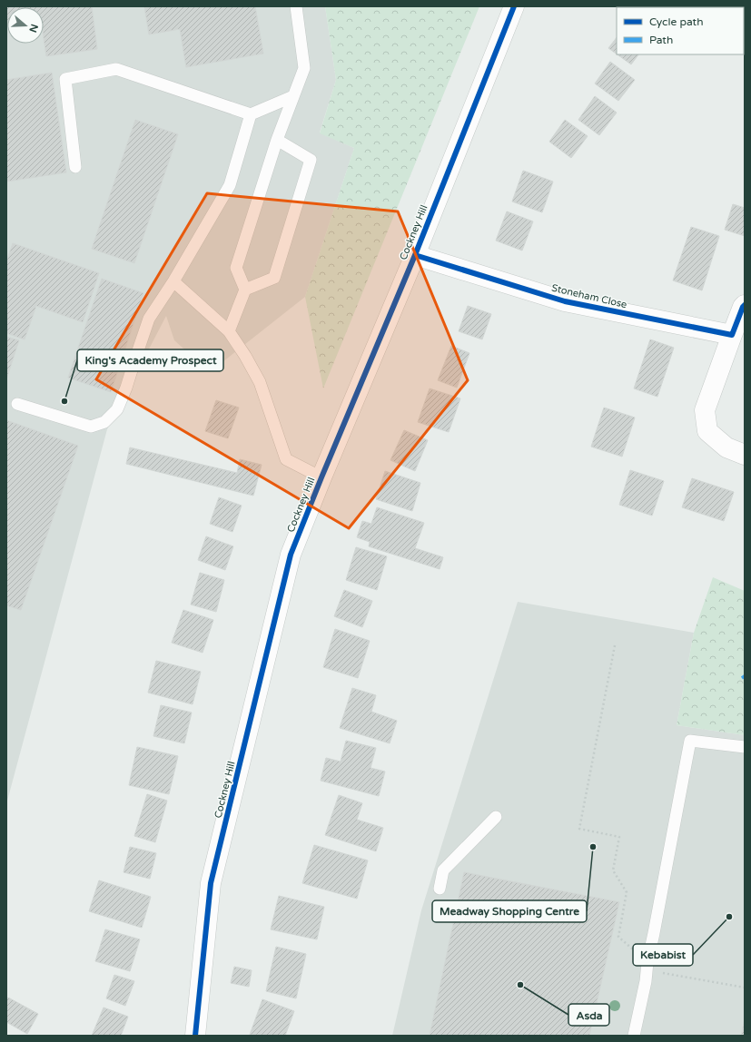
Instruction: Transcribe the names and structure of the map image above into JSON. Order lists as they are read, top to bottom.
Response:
{
  "streets": {
    "street": ["Cockney Hill", "Stoneham Close"]
  },
  "crossings": [
    ["Cockney Hill", "Stoneham Close"]
  ],
  "places": [
    "King's Academy Prospect",
    "Meadway Shopping Centre",
    "Kebabist",
    "Asda"
  ],
  "legend": ["Cycle path", "Path"],
  "north": "right"
}
